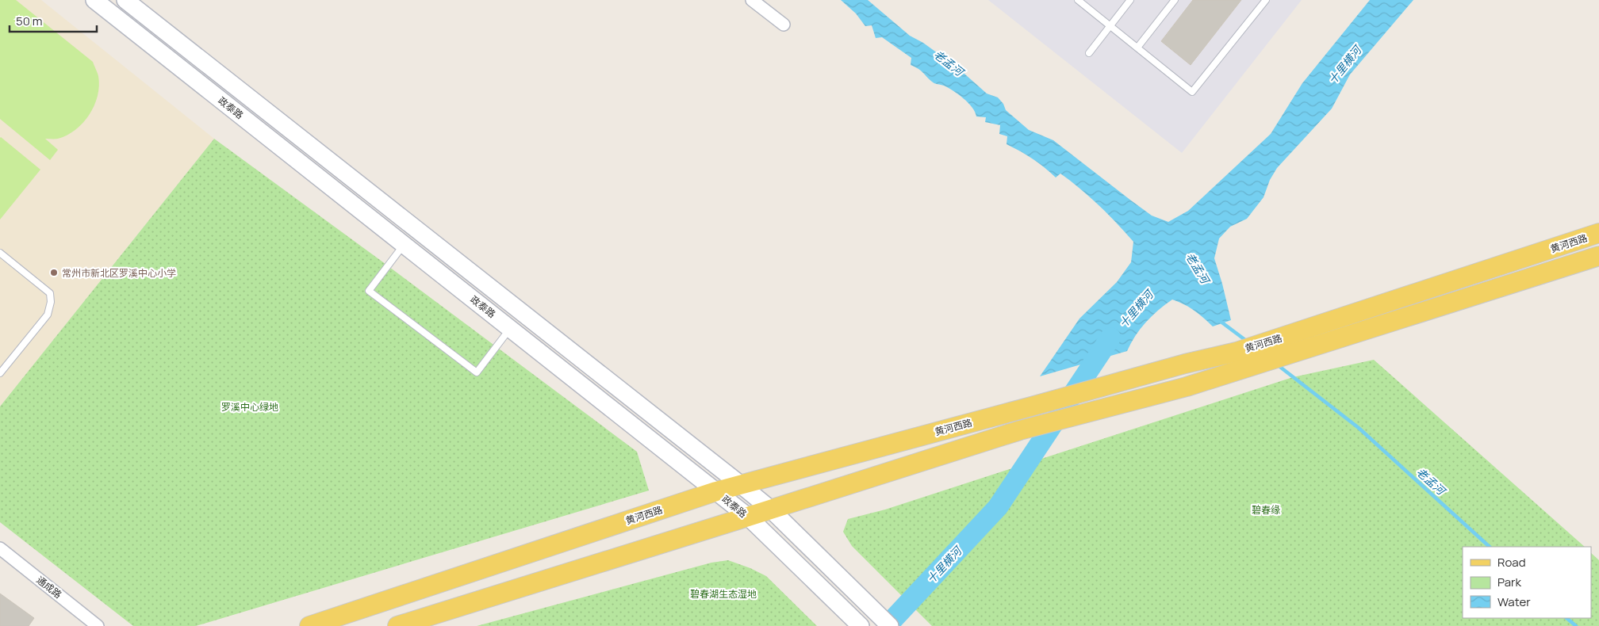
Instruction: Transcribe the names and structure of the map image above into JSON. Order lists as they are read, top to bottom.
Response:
{
  "streets": {
    "main road": ["政泰路", "黄河西路"],
    "street": ["通成路"]
  },
  "crossings": [
    ["政泰路", "黄河西路"]
  ],
  "water": ["老孟河", "十里横河"],
  "parks": ["罗溪中心绿地", "碧春缘", "碧春湖生态湿地"],
  "places": ["常州市新北区罗溪中心小学"],
  "legend": ["Road", "Park", "Water"],
  "scale_bar": "50 m"
}
